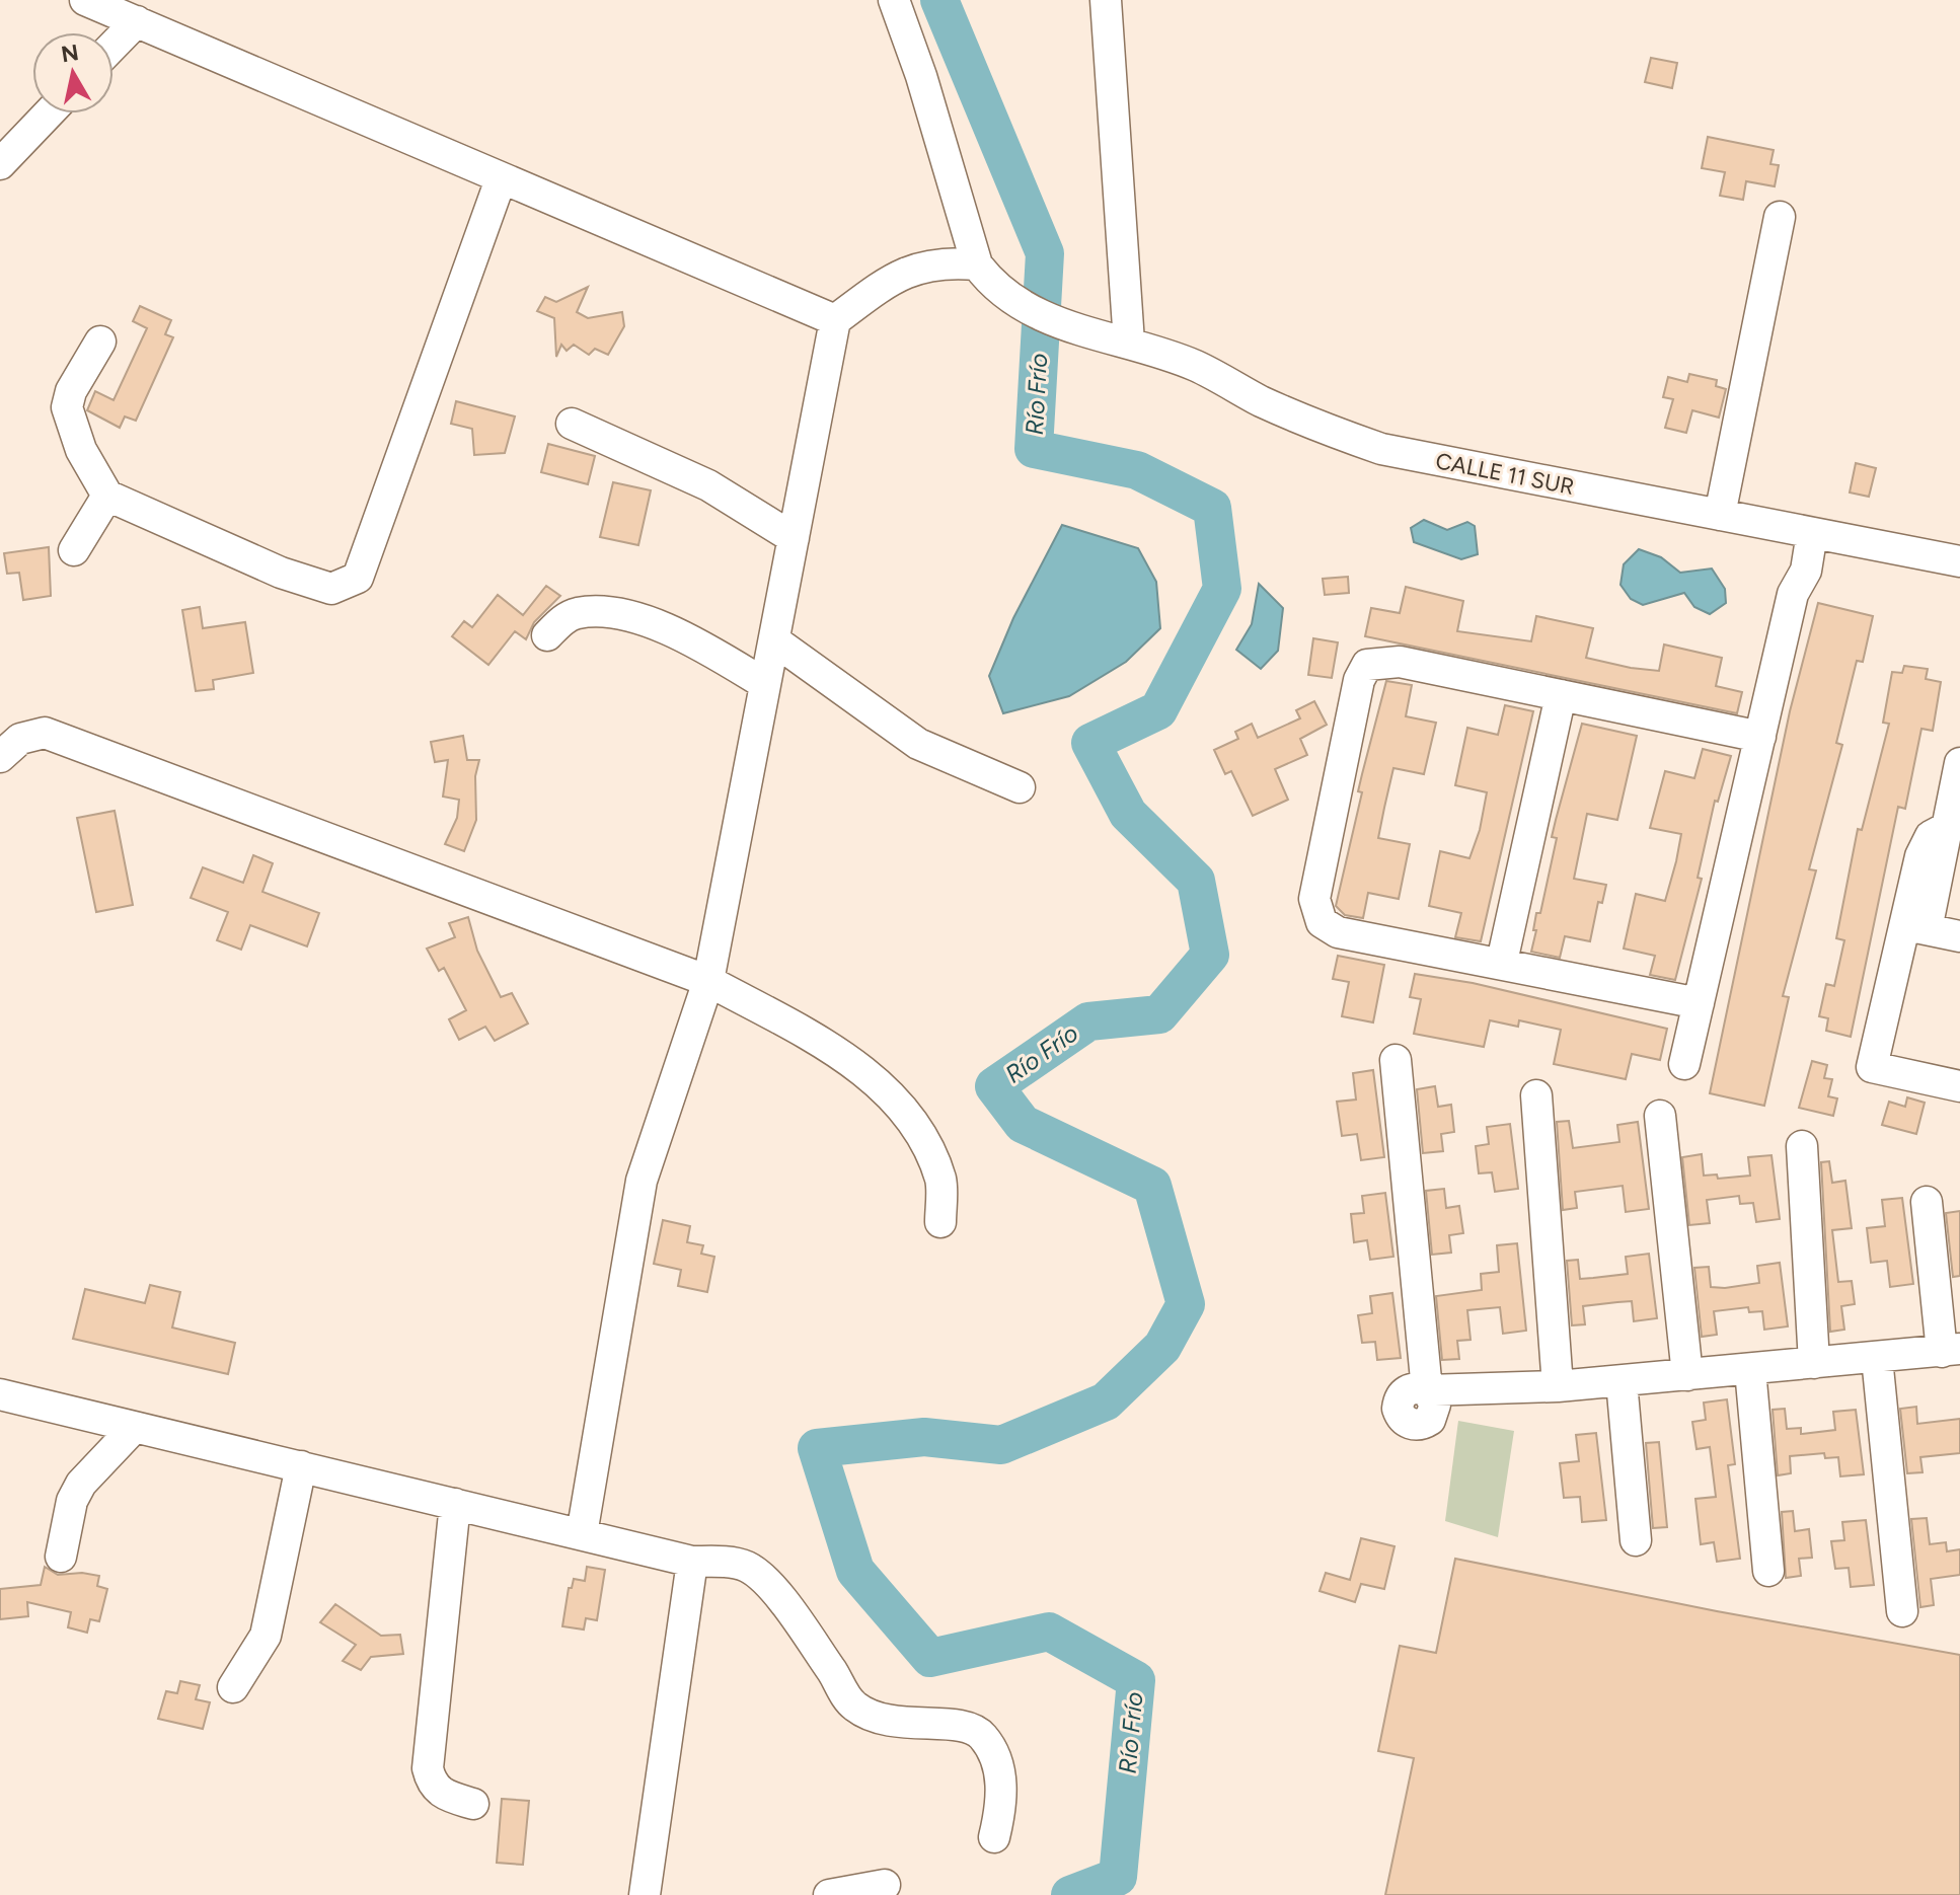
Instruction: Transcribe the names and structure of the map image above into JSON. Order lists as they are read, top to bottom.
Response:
{
  "streets": {
    "street": ["CALLE 11 SUR"]
  },
  "water": ["Río Frío"],
  "north": "top"
}
